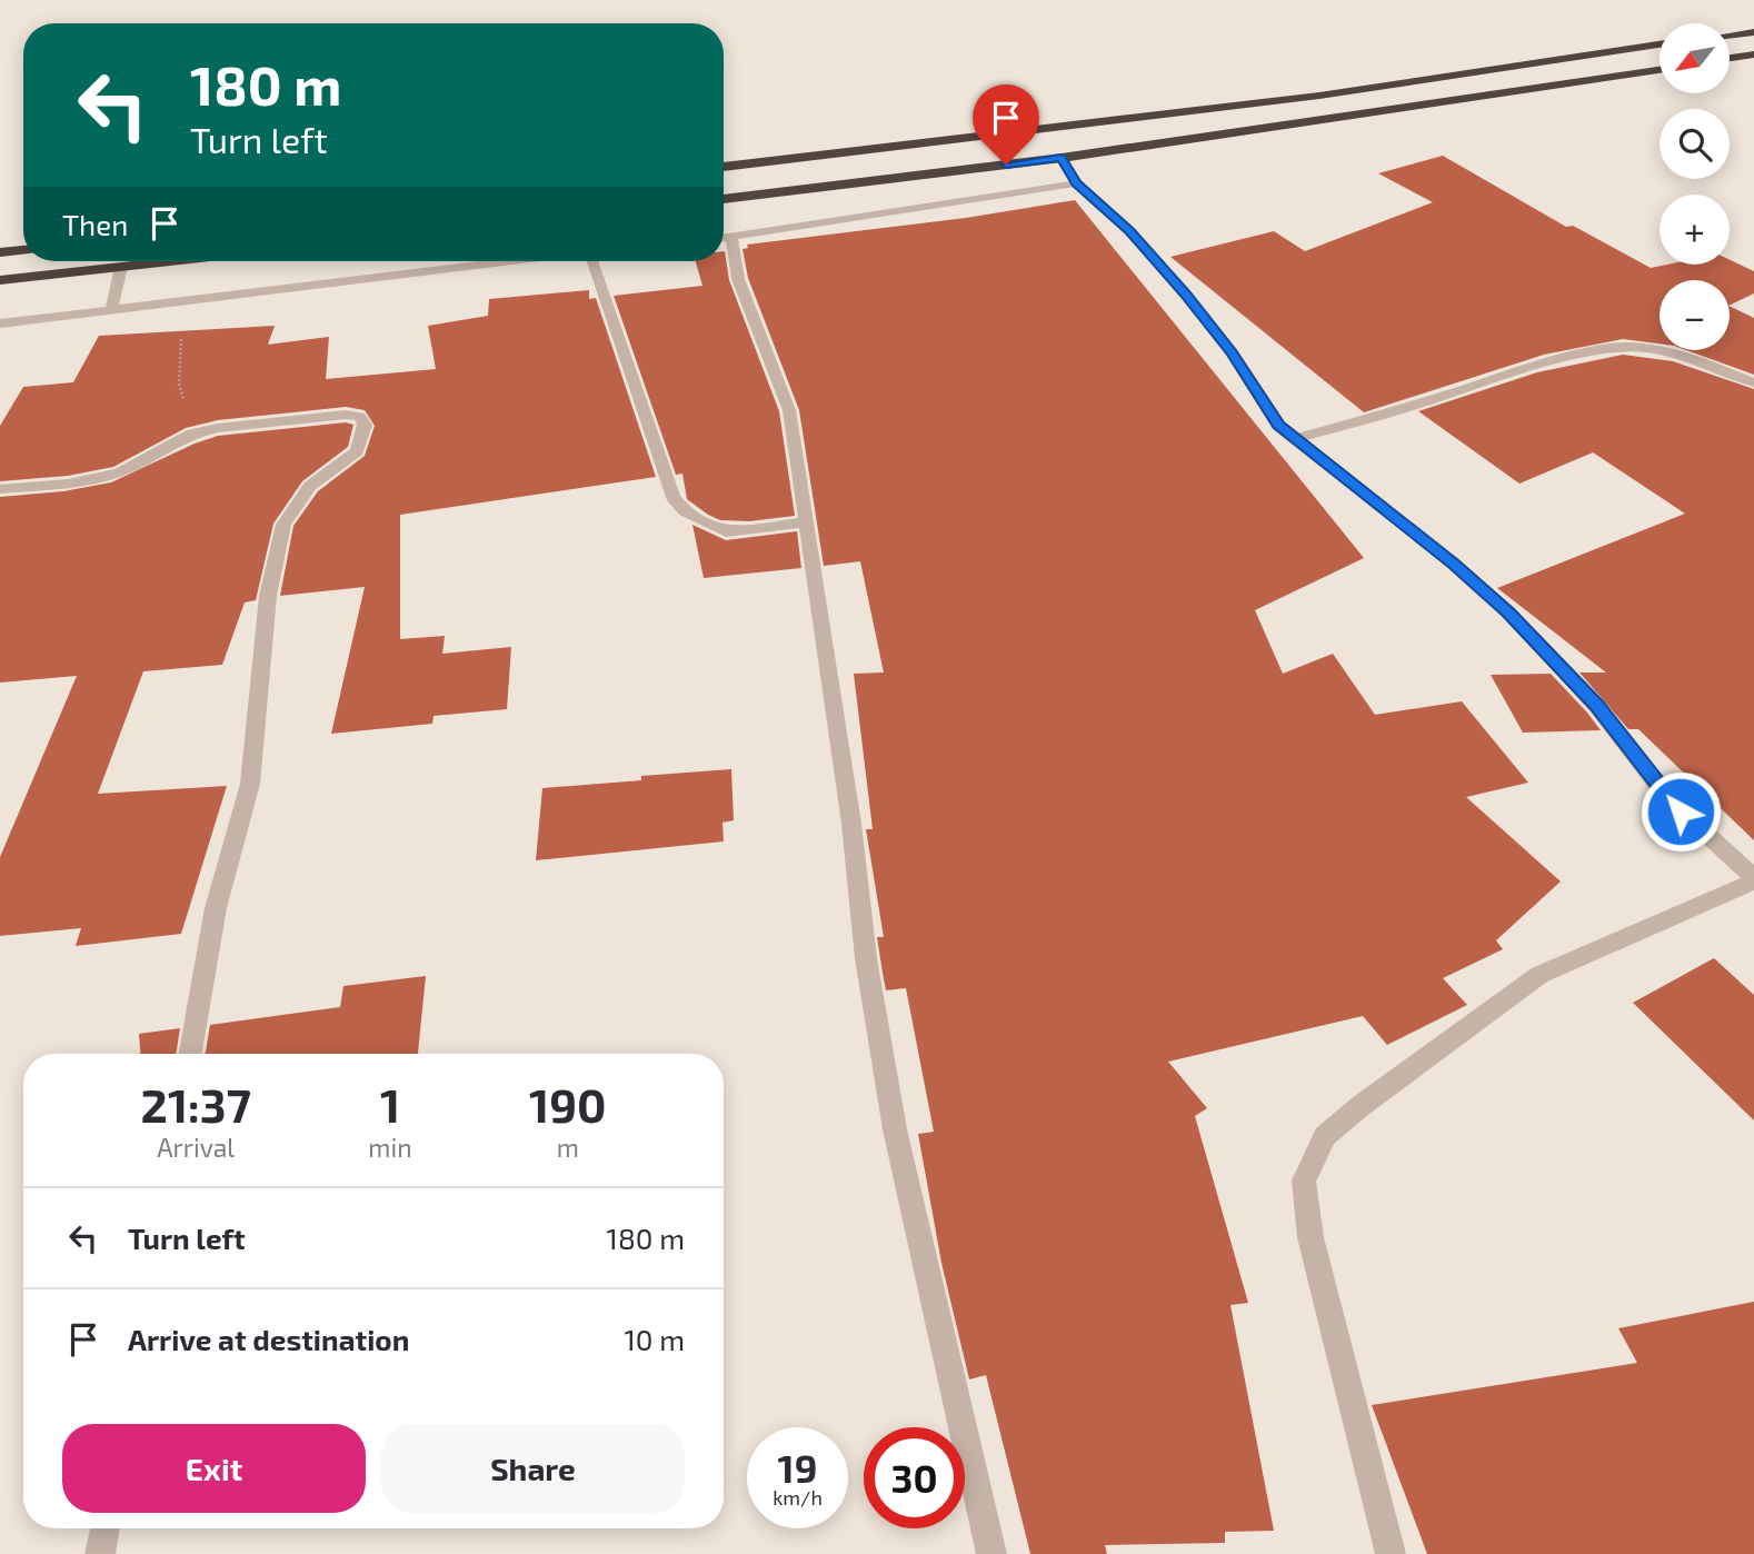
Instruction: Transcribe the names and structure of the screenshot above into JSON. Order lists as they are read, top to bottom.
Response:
{
  "north": "bottom left",
  "page": {
    "map_buttons": ["+", "−"],
    "turn": ["180 m", "Turn left"],
    "then": "Then",
    "eta": [
      "21:37",
      "Arrival",
      "1",
      "min",
      "190",
      "m"
    ],
    "list": [
      {
        "name": "Turn left",
        "value": "180 m"
      },
      {
        "name": "Arrive at destination",
        "value": "10 m"
      }
    ],
    "buttons": ["Exit", "Share"],
    "speed": "19 km/h",
    "limit": "30"
  }
}
